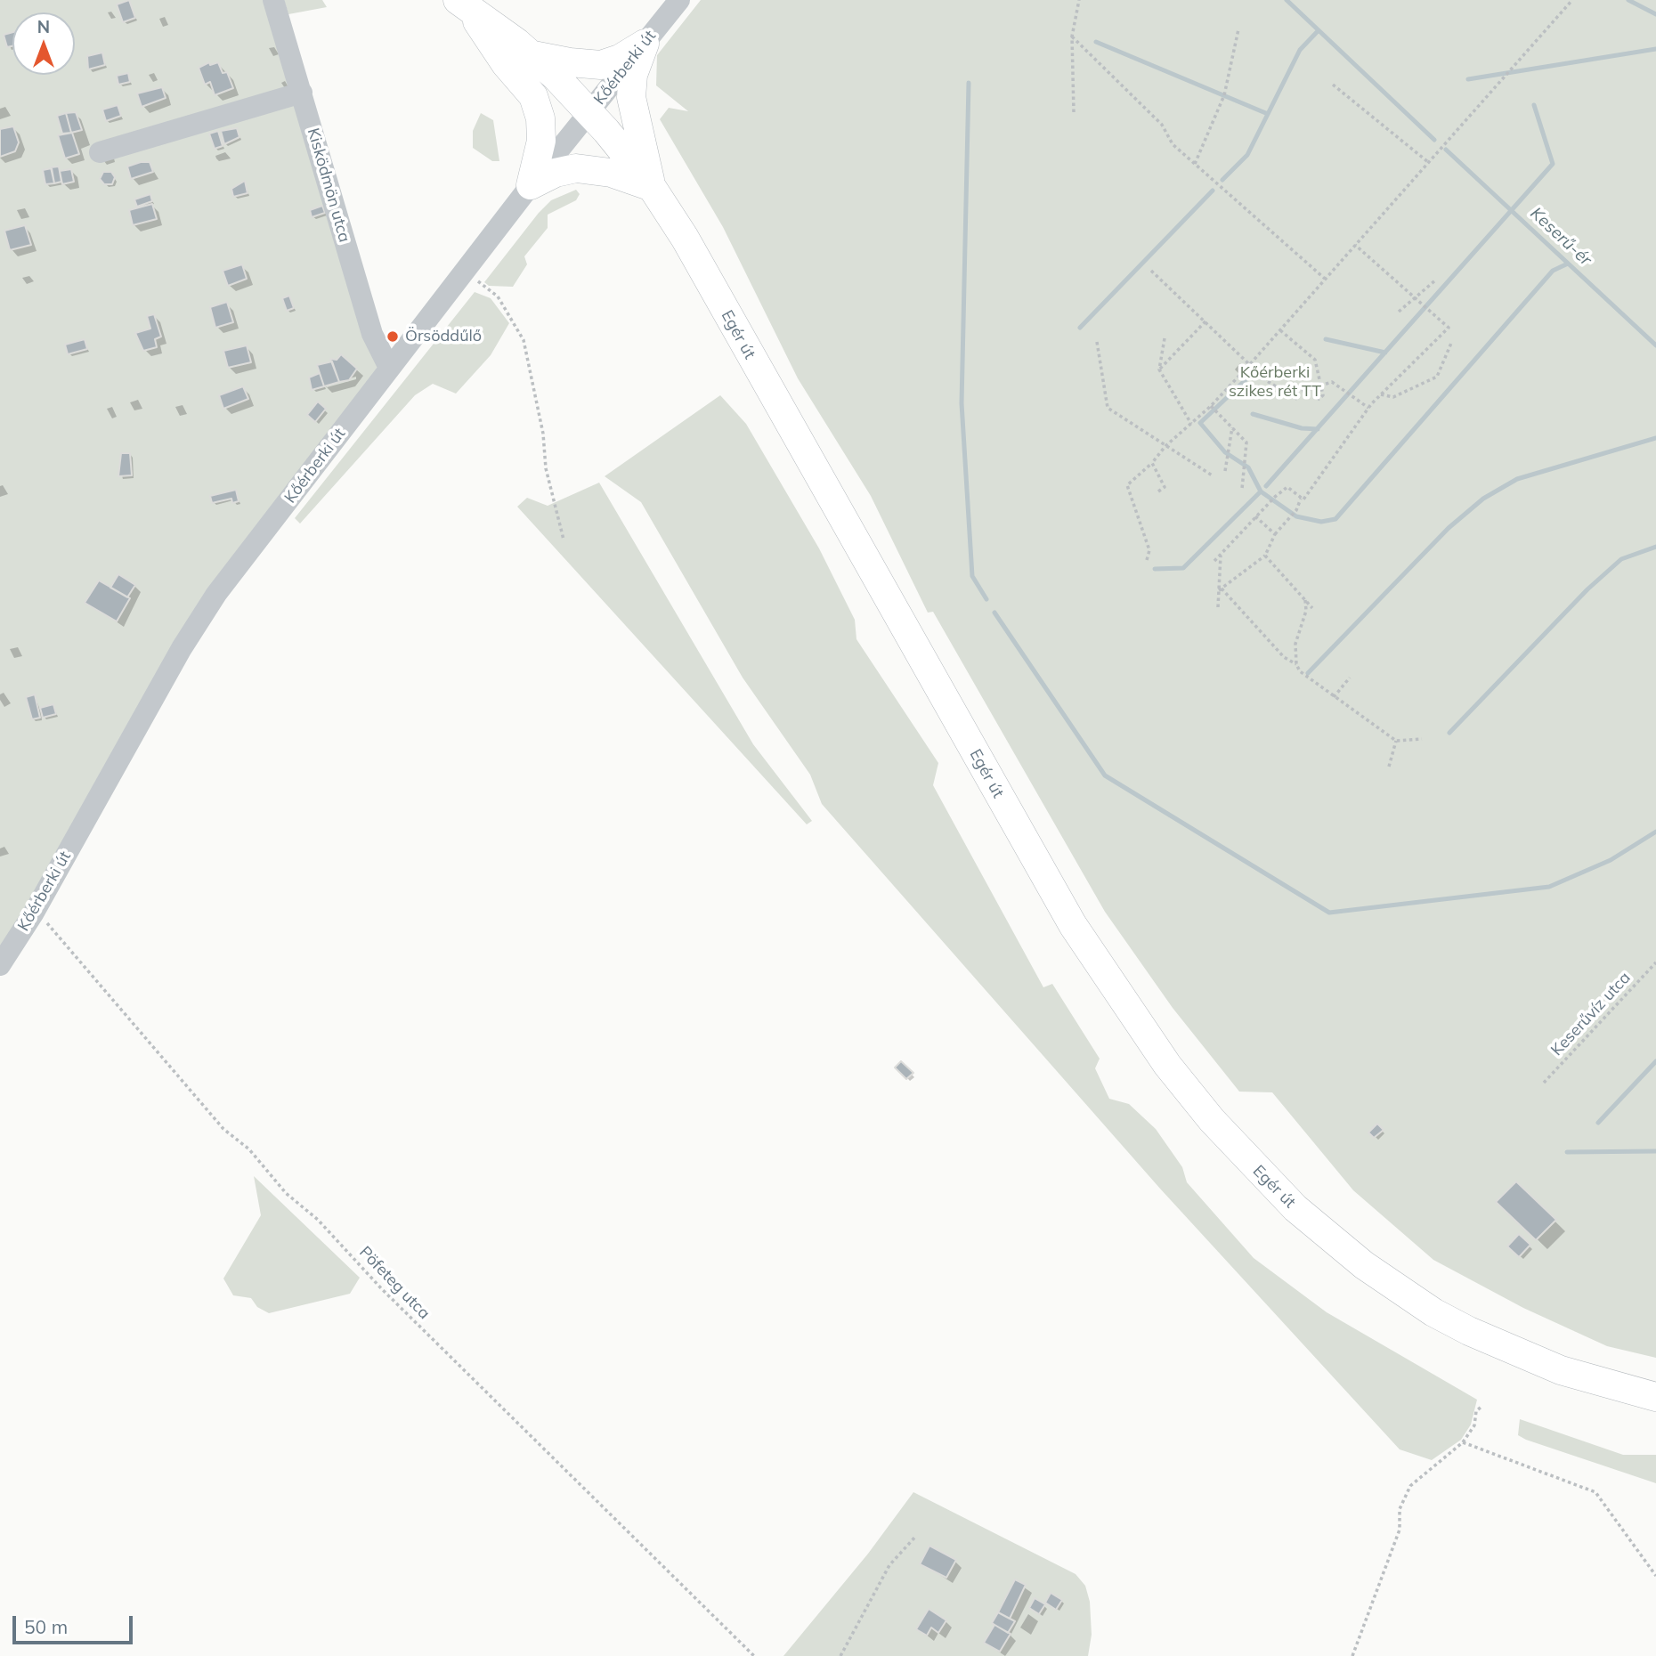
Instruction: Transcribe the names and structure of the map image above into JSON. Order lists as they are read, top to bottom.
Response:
{
  "streets": {
    "main road": ["Egér út"],
    "street": ["Kőérberki út", "Kisködmön utca"],
    "path": ["Keserűvíz utca", "Pöfeteg utca"]
  },
  "crossings": [
    ["Kőérberki út", "Kisködmön utca"],
    ["Kőérberki út", "Egér út"]
  ],
  "water": ["Keserű-ér"],
  "parks": ["Kőérberki szikes rét TT"],
  "places": ["Örsöddűlő"],
  "scale_bar": "50 m",
  "north": "top"
}
